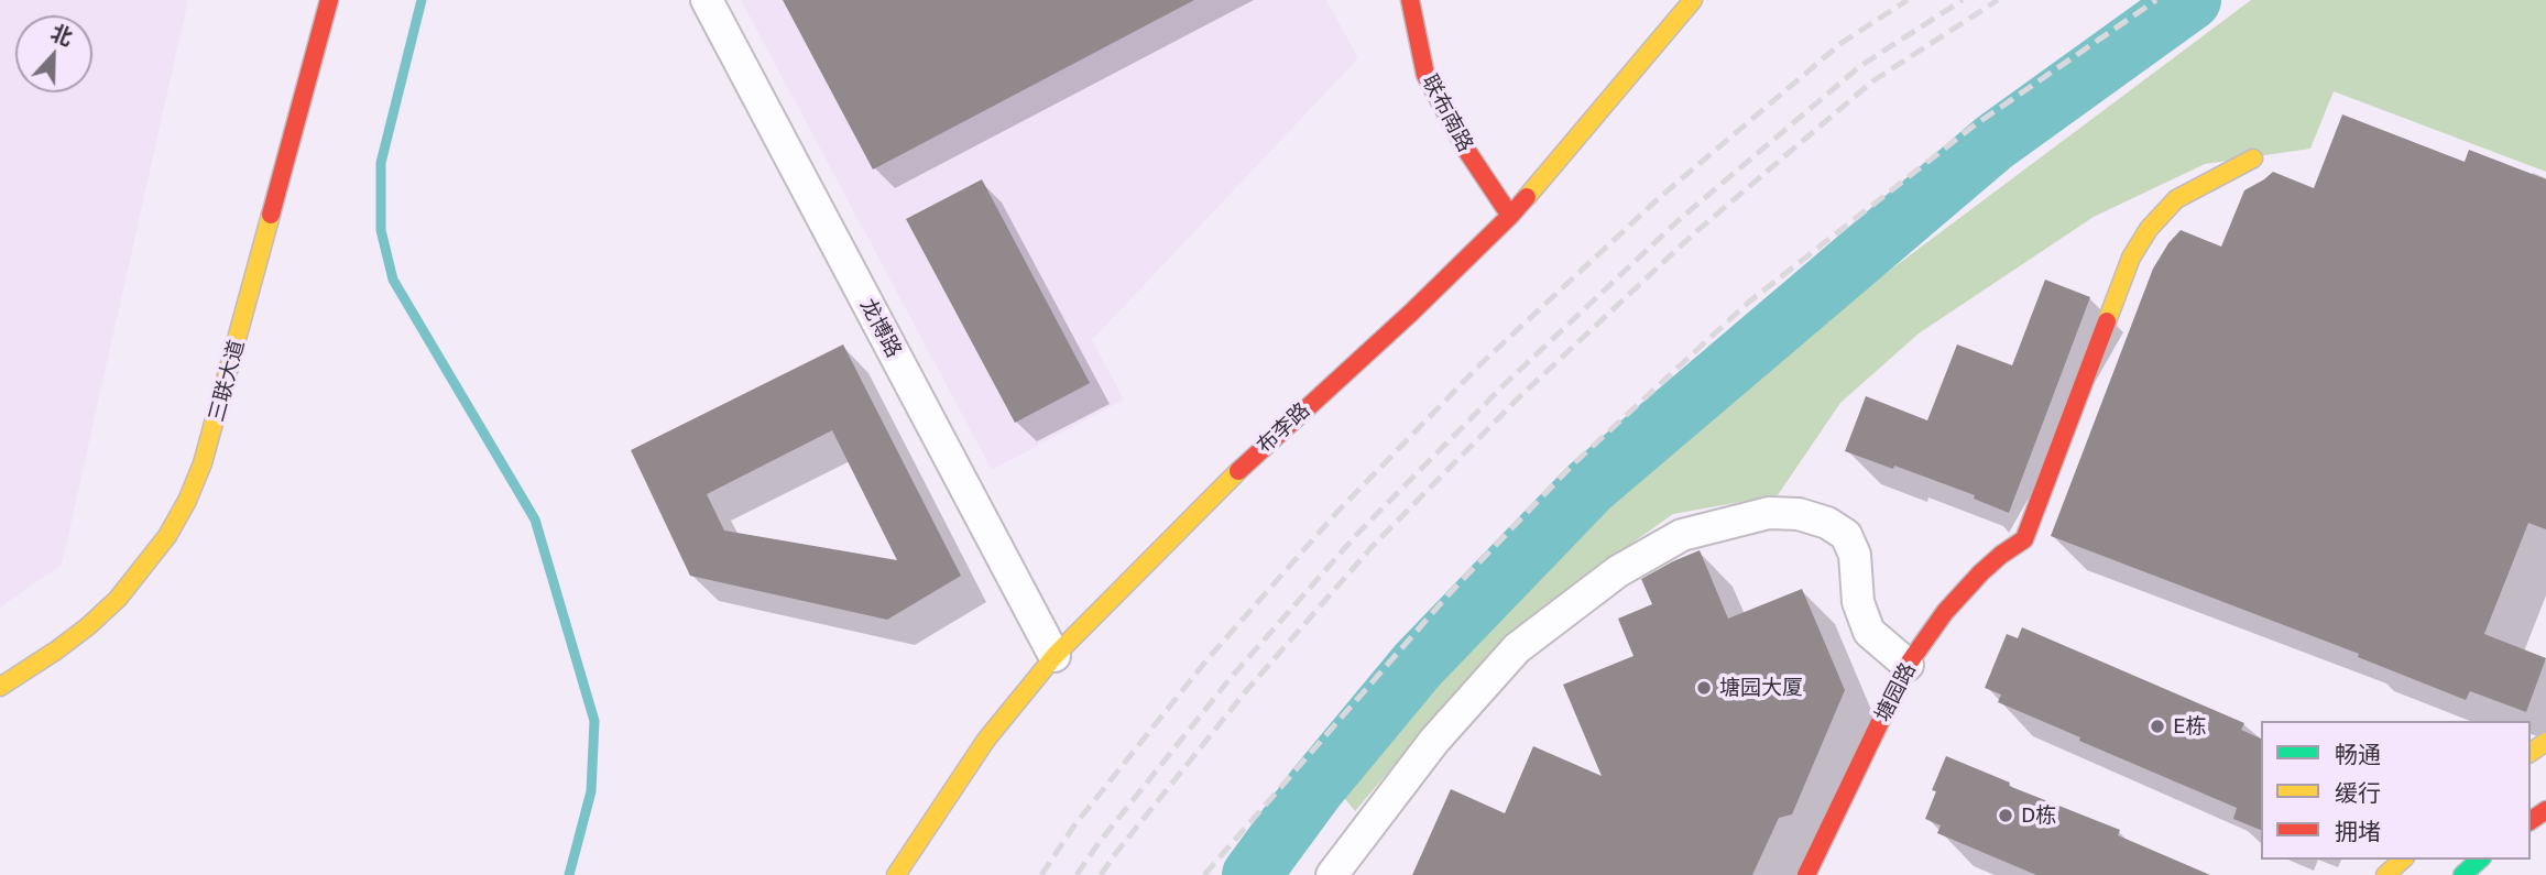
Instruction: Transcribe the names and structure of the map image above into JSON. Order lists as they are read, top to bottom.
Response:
{
  "streets": {
    "street": [
      "联布南路",
      "龙博路",
      "三联大道",
      "布李路",
      "塘园路"
    ]
  },
  "crossings": [
    ["联布南路", "布李路"],
    ["龙博路", "布李路"]
  ],
  "places": ["塘园大厦", "E栋", "D栋"],
  "legend": ["畅通", "缓行", "拥堵"],
  "north": "top"
}
